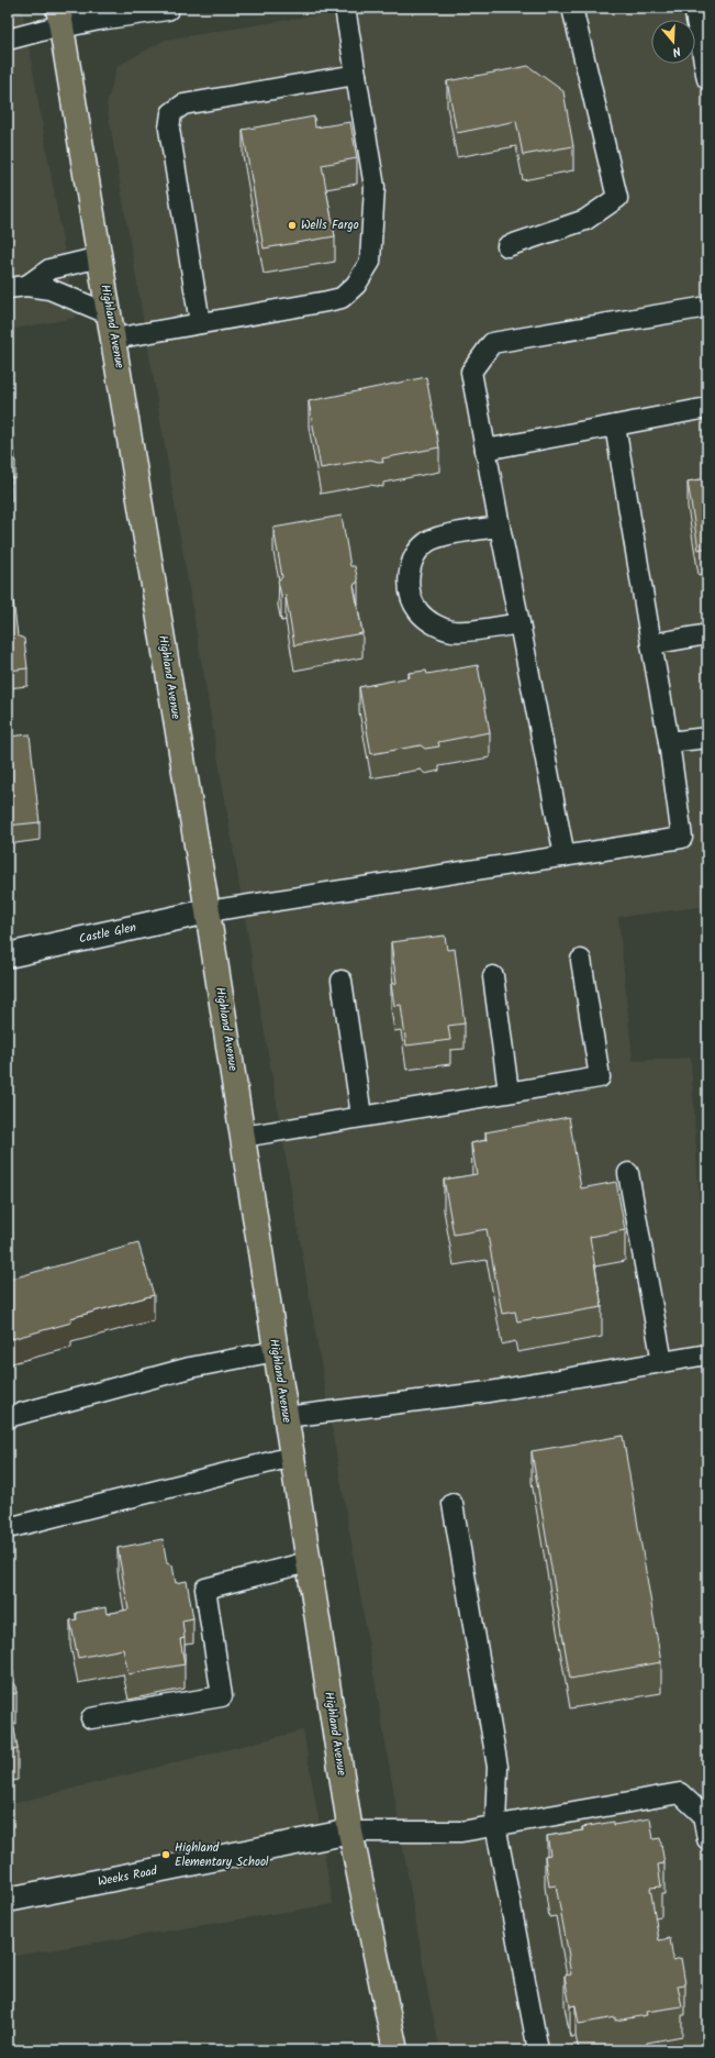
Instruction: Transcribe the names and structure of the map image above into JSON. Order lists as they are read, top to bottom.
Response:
{
  "streets": {
    "highway": ["Highland Avenue"],
    "street": ["Castle Glen", "Weeks Road"]
  },
  "crossings": [
    ["Highland Avenue", "Castle Glen"],
    ["Highland Avenue", "Weeks Road"]
  ],
  "places": ["Wells Fargo", "Highland Elementary School"],
  "north": "bottom"
}
